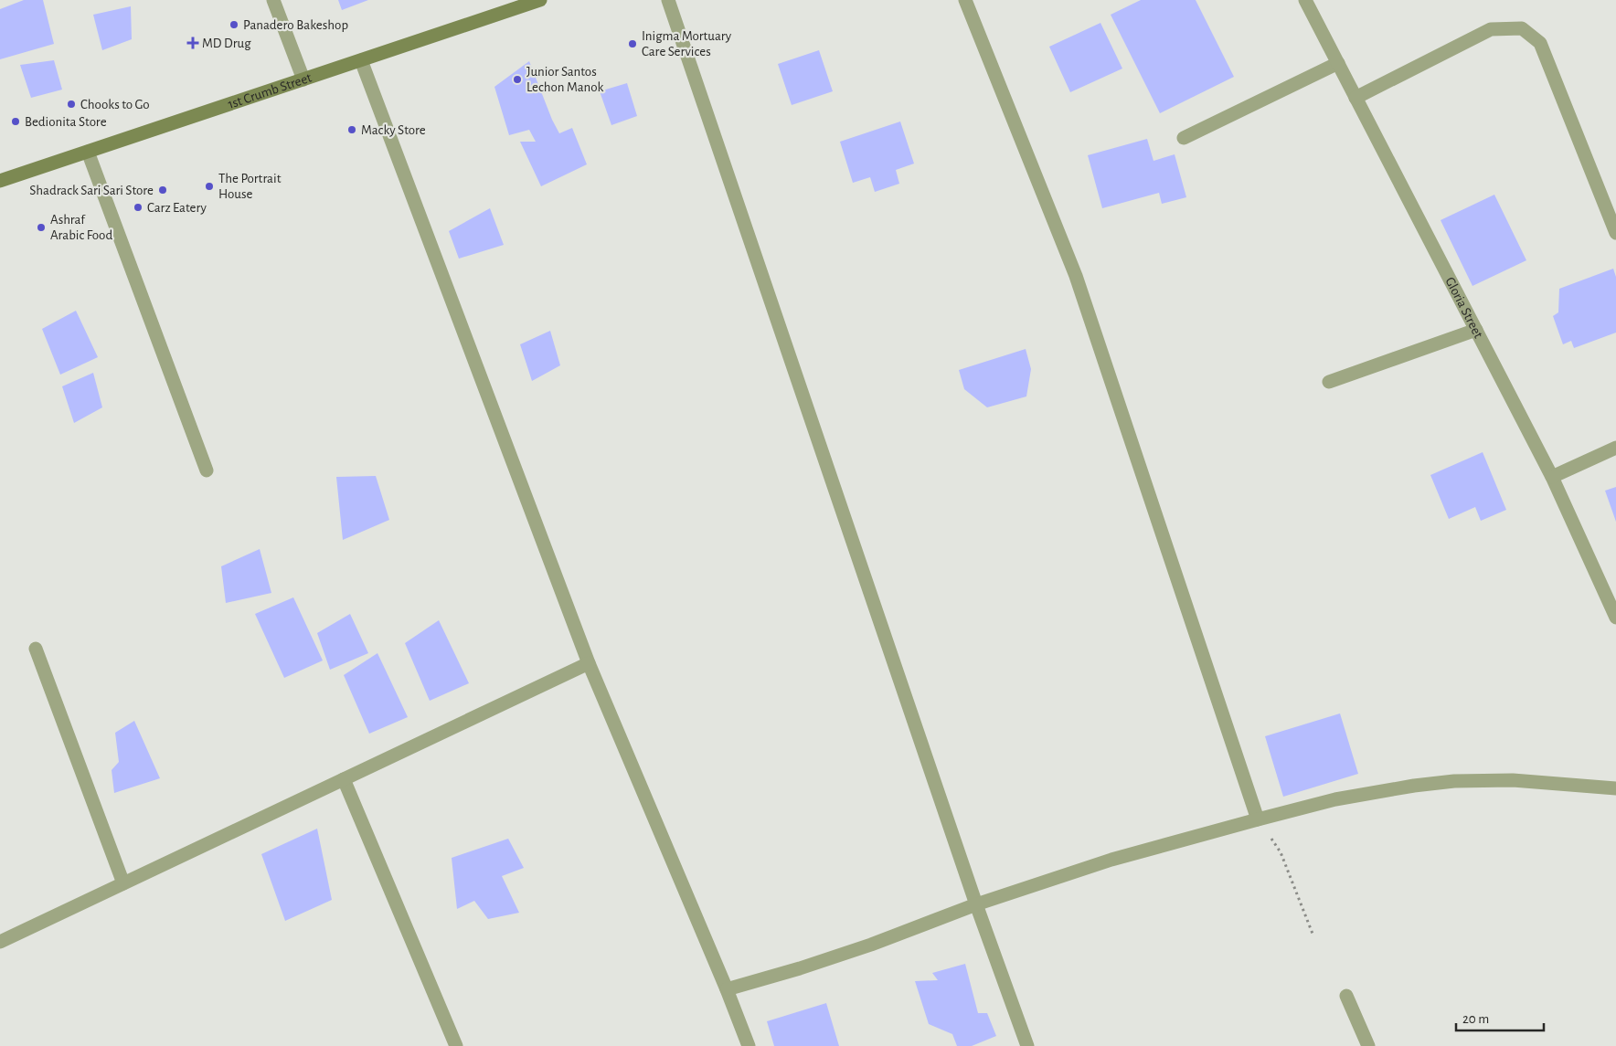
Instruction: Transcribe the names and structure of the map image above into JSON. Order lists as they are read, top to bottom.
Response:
{
  "streets": {
    "main road": ["1st Crumb Street"],
    "street": ["Gloria Street"]
  },
  "places": {
    "other": [
      "Panadero Bakeshop",
      "Inigma Mortuary Care Services",
      "Junior Santos Lechon Manok",
      "Chooks to Go",
      "Bedionita Store",
      "Macky Store",
      "The Portrait House",
      "Shadrack Sari Sari Store",
      "Carz Eatery",
      "Ashraf Arabic Food"
    ],
    "health": ["MD Drug"]
  },
  "scale_bar": "20 m"
}
